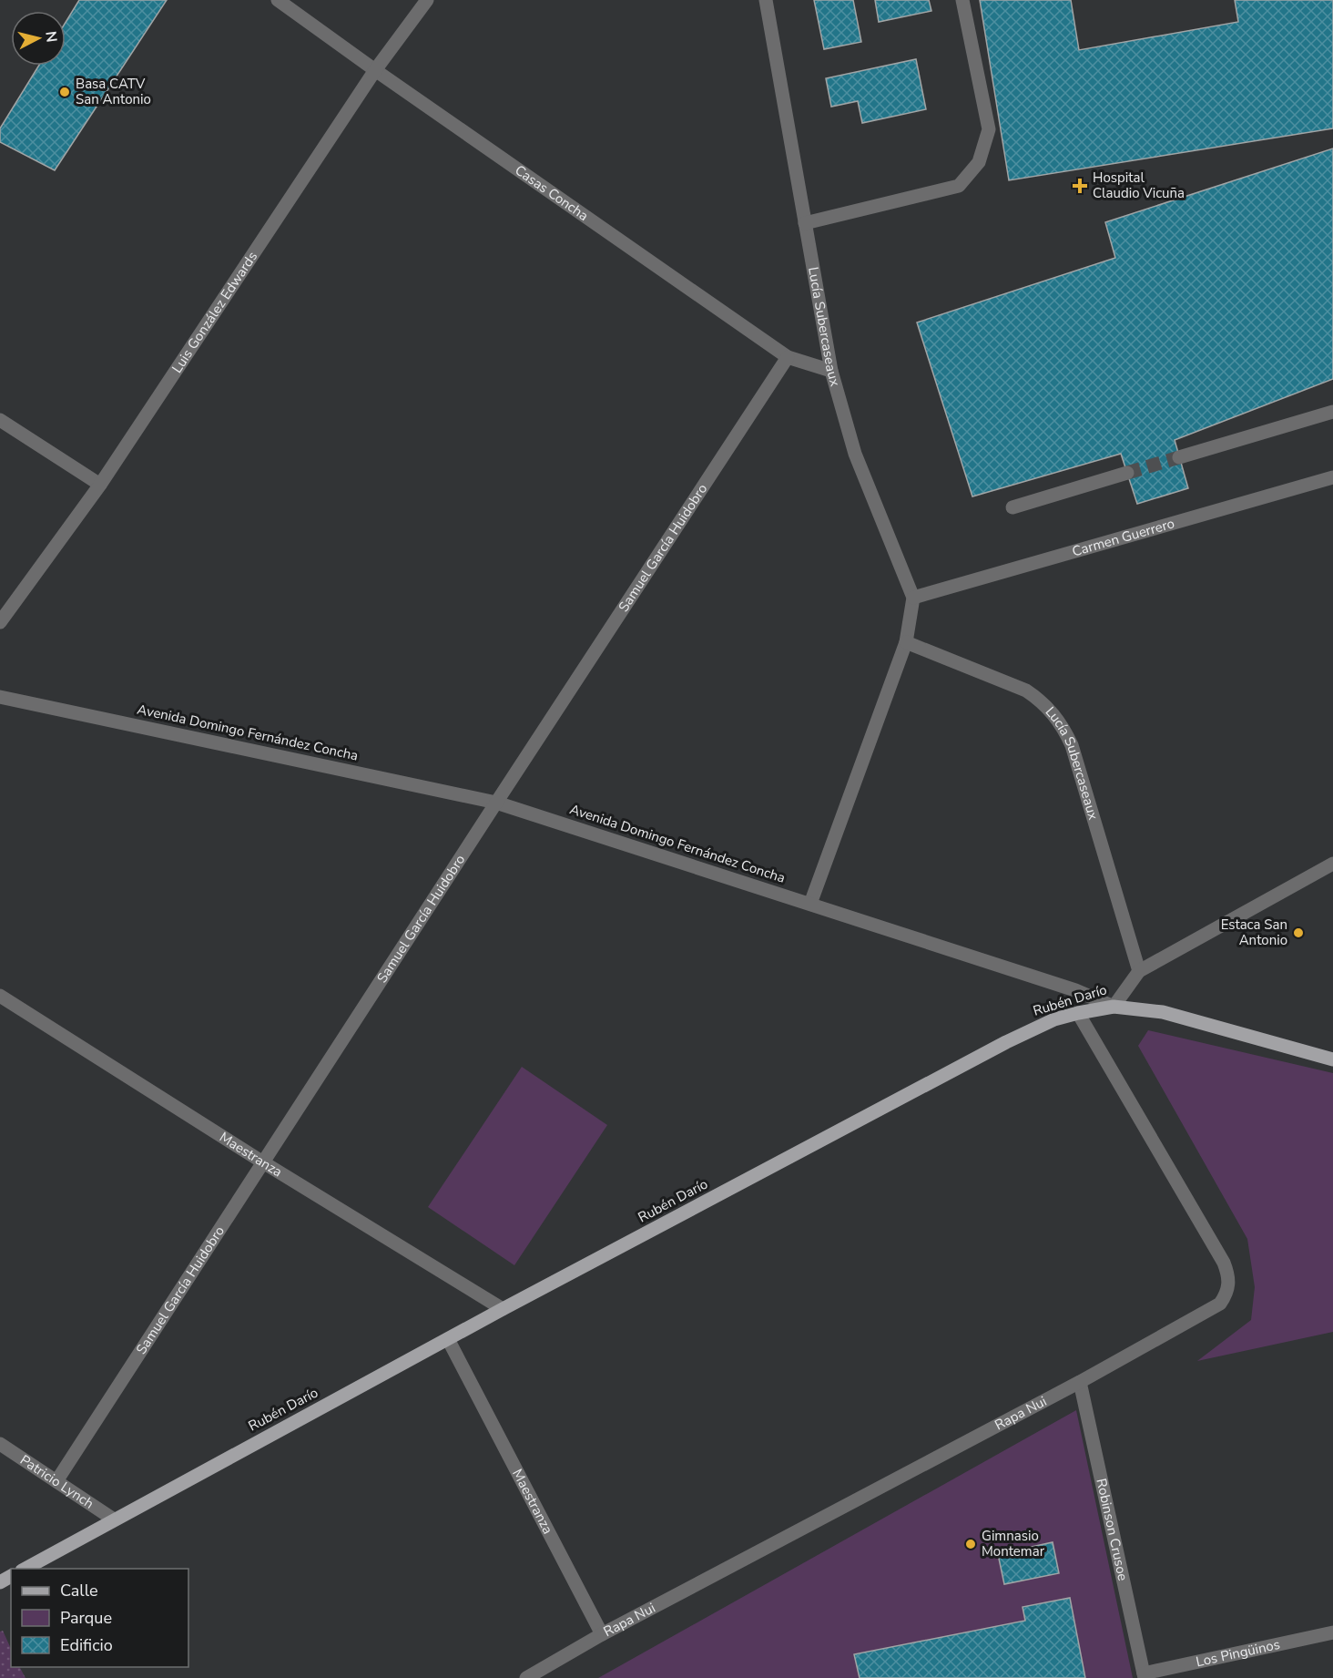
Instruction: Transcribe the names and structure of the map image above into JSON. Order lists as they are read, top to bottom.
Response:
{
  "streets": {
    "main road": ["Avenida Domingo Fernández Concha", "Rubén Darío"],
    "street": [
      "Casas Concha",
      "Luis González Edwards",
      "Lucía Subercaseaux",
      "Carmen Guerrero",
      "Samuel García Huidobro",
      "Maestranza",
      "Rapa Nui",
      "Patricio Lynch",
      "Robinson Crusoe",
      "Los Pingüinos"
    ]
  },
  "crossings": [
    ["Casas Concha", "Luis González Edwards"],
    ["Casas Concha", "Lucía Subercaseaux"],
    ["Casas Concha", "Samuel García Huidobro"],
    ["Lucía Subercaseaux", "Carmen Guerrero"],
    ["Lucía Subercaseaux", "Rubén Darío"],
    ["Samuel García Huidobro", "Avenida Domingo Fernández Concha"],
    ["Samuel García Huidobro", "Maestranza"],
    ["Samuel García Huidobro", "Patricio Lynch"],
    ["Avenida Domingo Fernández Concha", "Rubén Darío"],
    ["Rubén Darío", "Maestranza"],
    ["Rubén Darío", "Rapa Nui"],
    ["Rubén Darío", "Patricio Lynch"],
    ["Maestranza", "Rapa Nui"],
    ["Rapa Nui", "Robinson Crusoe"],
    ["Robinson Crusoe", "Los Pingüinos"]
  ],
  "places": {
    "other": ["Basa CATV San Antonio", "Estaca San Antonio", "Gimnasio Montemar"],
    "health": ["Hospital Claudio Vicuña"]
  },
  "legend": ["Calle", "Parque", "Edificio"],
  "north": "right"
}
